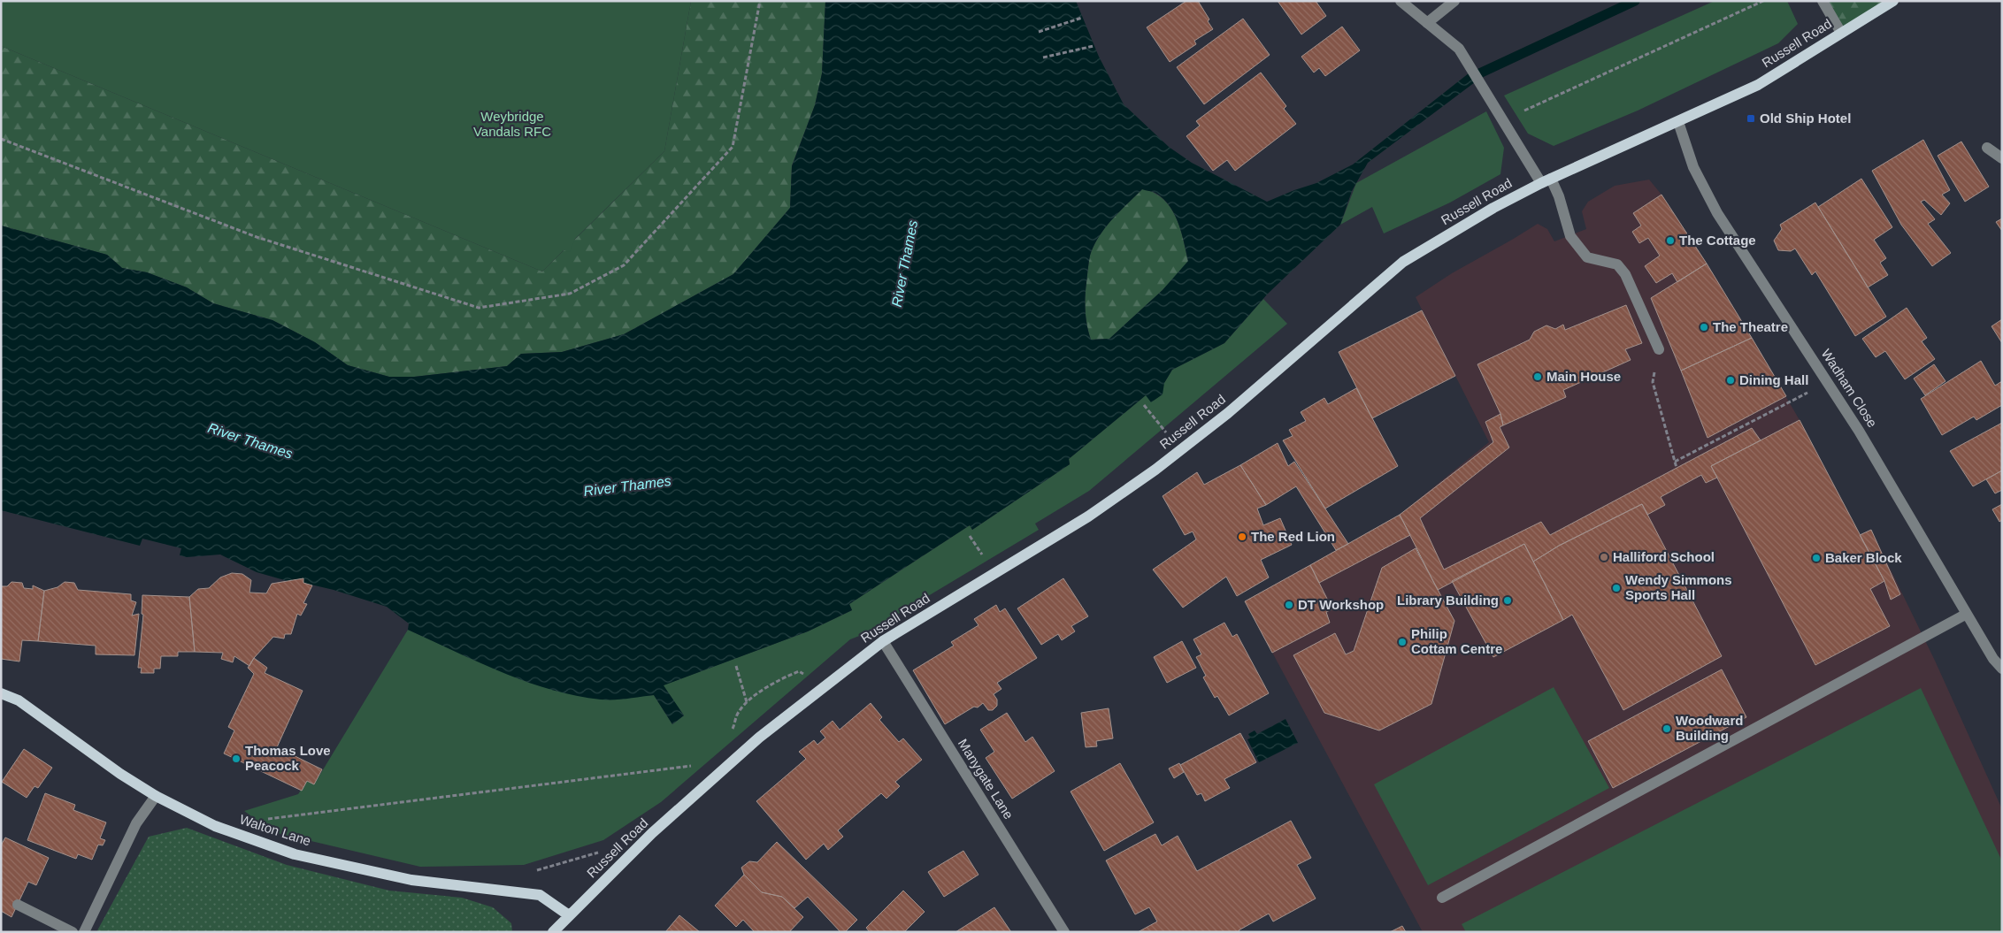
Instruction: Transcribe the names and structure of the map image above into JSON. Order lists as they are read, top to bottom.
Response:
{
  "streets": {
    "main road": ["Russell Road", "Walton Lane"],
    "street": ["Wadham Close", "Manygate Lane"]
  },
  "crossings": [
    ["Russell Road", "Wadham Close"],
    ["Russell Road", "Manygate Lane"],
    ["Russell Road", "Walton Lane"]
  ],
  "water": ["River Thames"],
  "parks": ["Weybridge Vandals RFC"],
  "places": {
    "transit": ["Old Ship Hotel"],
    "other": [
      "The Cottage",
      "The Theatre",
      "Main House",
      "Dining Hall",
      "The Red Lion",
      "Halliford School",
      "Baker Block",
      "Wendy Simmons Sports Hall",
      "Library Building",
      "DT Workshop",
      "Philip Cottam Centre",
      "Woodward Building",
      "Thomas Love Peacock"
    ]
  }
}
